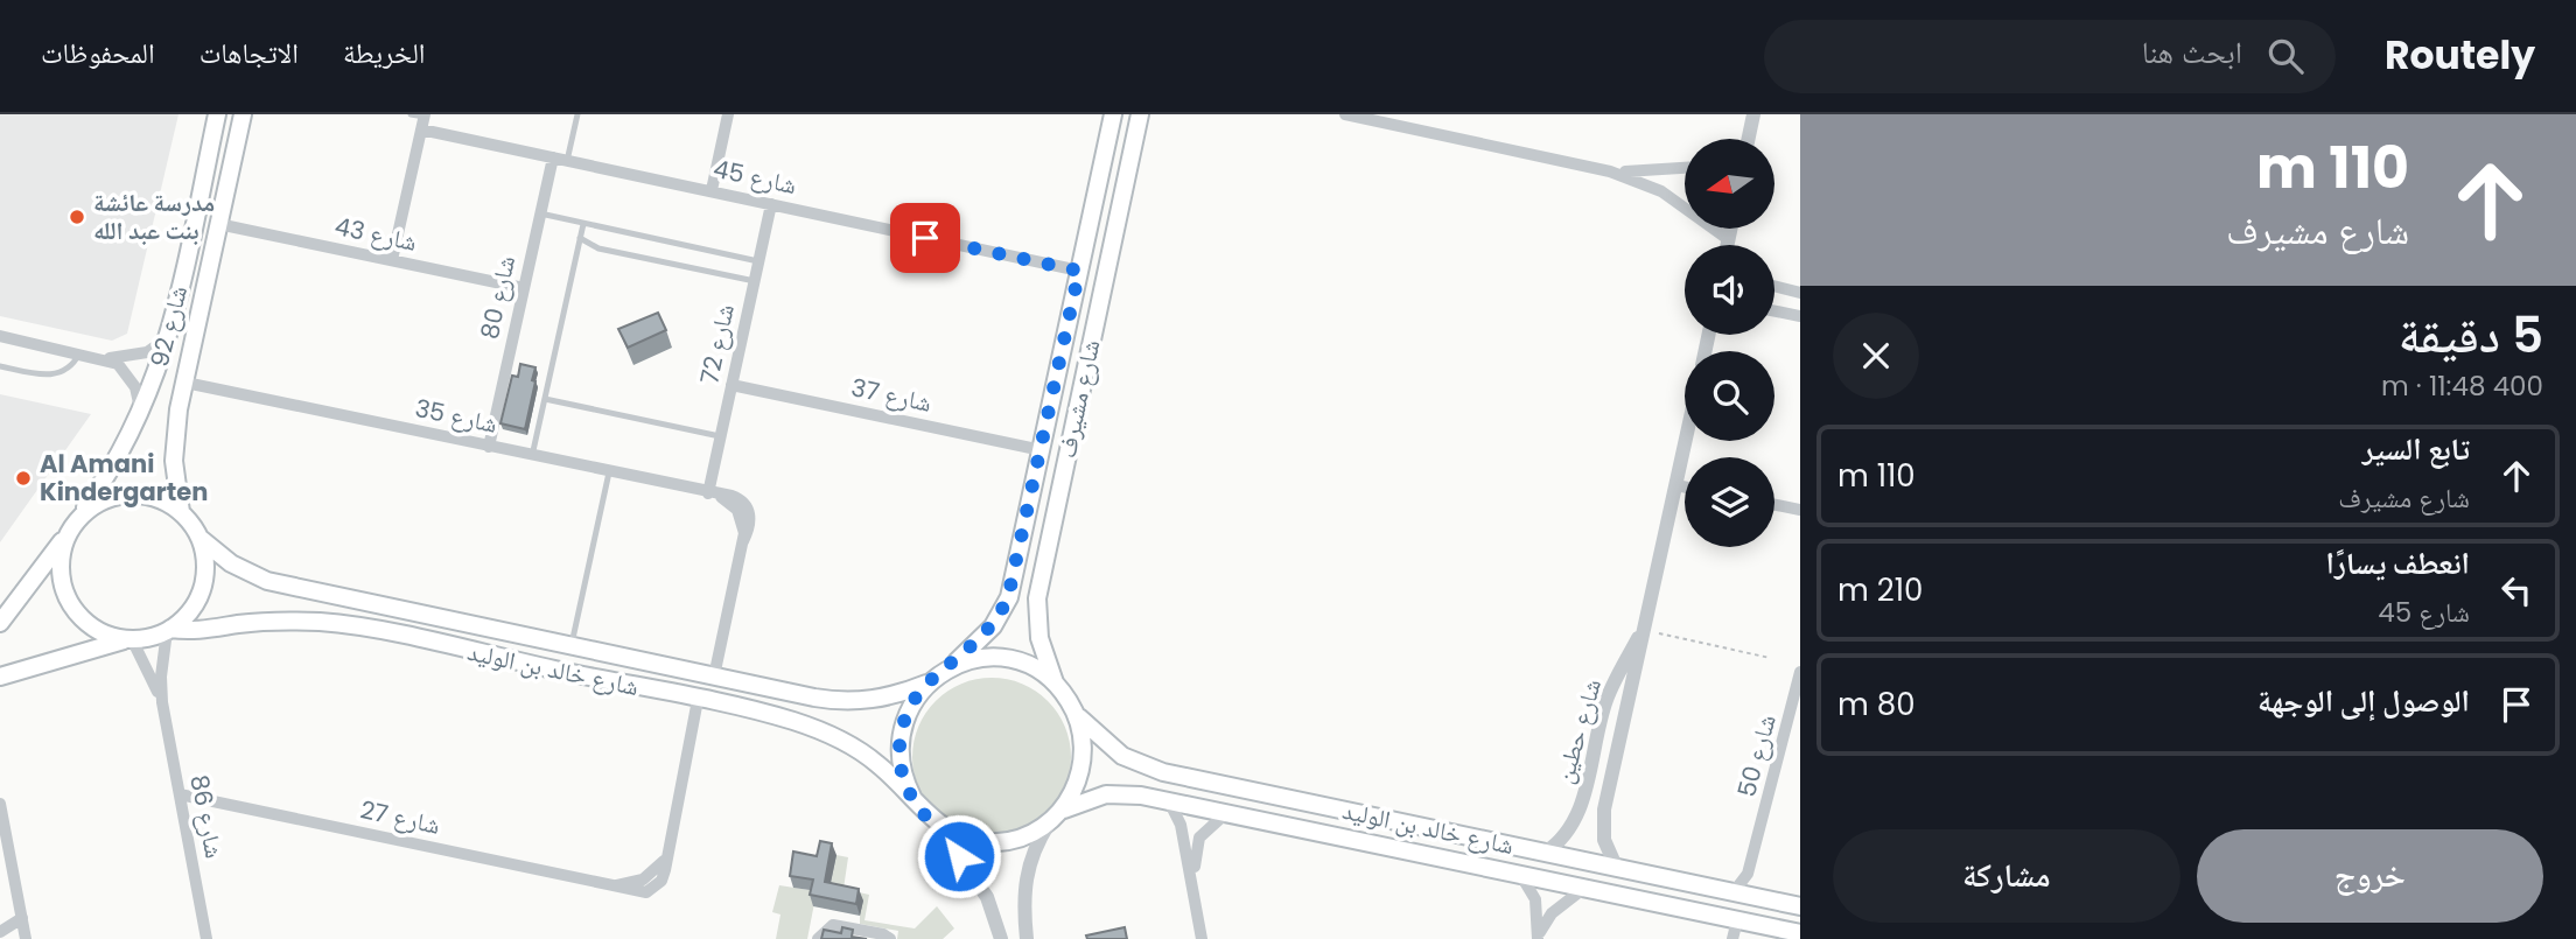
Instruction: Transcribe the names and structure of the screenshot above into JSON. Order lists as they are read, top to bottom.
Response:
{
  "streets": {
    "main road": ["شارع 92", "شارع مشيرف", "شارع خالد بن الوليد"],
    "street": [
      "شارع 45",
      "شارع 43",
      "شارع 80",
      "شارع 72",
      "شارع 37",
      "شارع 35",
      "شارع حطين",
      "شارع 50",
      "شارع 86",
      "شارع 27"
    ]
  },
  "crossings": [
    ["شارع 45", "شارع 80"],
    ["شارع 45", "شارع 72"],
    ["شارع 45", "شارع مشيرف"],
    ["شارع 43", "شارع 80"],
    ["شارع 43", "شارع 92"],
    ["شارع 80", "شارع 35"],
    ["شارع 92", "شارع 35"],
    ["شارع 92", "شارع خالد بن الوليد"],
    ["شارع 92", "شارع 86"],
    ["شارع 72", "شارع 37"],
    ["شارع 72", "شارع 35"],
    ["شارع 37", "شارع مشيرف"],
    ["شارع مشيرف", "شارع خالد بن الوليد"],
    ["شارع خالد بن الوليد", "شارع حطين"],
    ["شارع خالد بن الوليد", "شارع 50"],
    ["شارع خالد بن الوليد", "شارع 86"],
    ["شارع خالد بن الوليد", "شارع 27"],
    ["شارع 86", "شارع 27"]
  ],
  "places": ["مدرسة عائشة بنت عبد الله", "Al Amani Kindergarten"],
  "north": "left",
  "page": {
    "header": "Routely",
    "search": "ابحث هنا",
    "nav": ["الخريطة", "الاتجاهات", "المحفوظات"],
    "turn": ["110 m", "شارع مشيرف"],
    "heading": ["5 دقيقة", "400 m · 11:48"],
    "list": [
      {
        "name": "تابع السير",
        "note": "شارع مشيرف",
        "value": "110 m"
      },
      {
        "name": "انعطف يسارًا",
        "note": "شارع 45",
        "value": "210 m"
      },
      {
        "name": "الوصول إلى الوجهة",
        "value": "80 m"
      }
    ],
    "buttons": ["خروج", "مشاركة"]
  }
}
